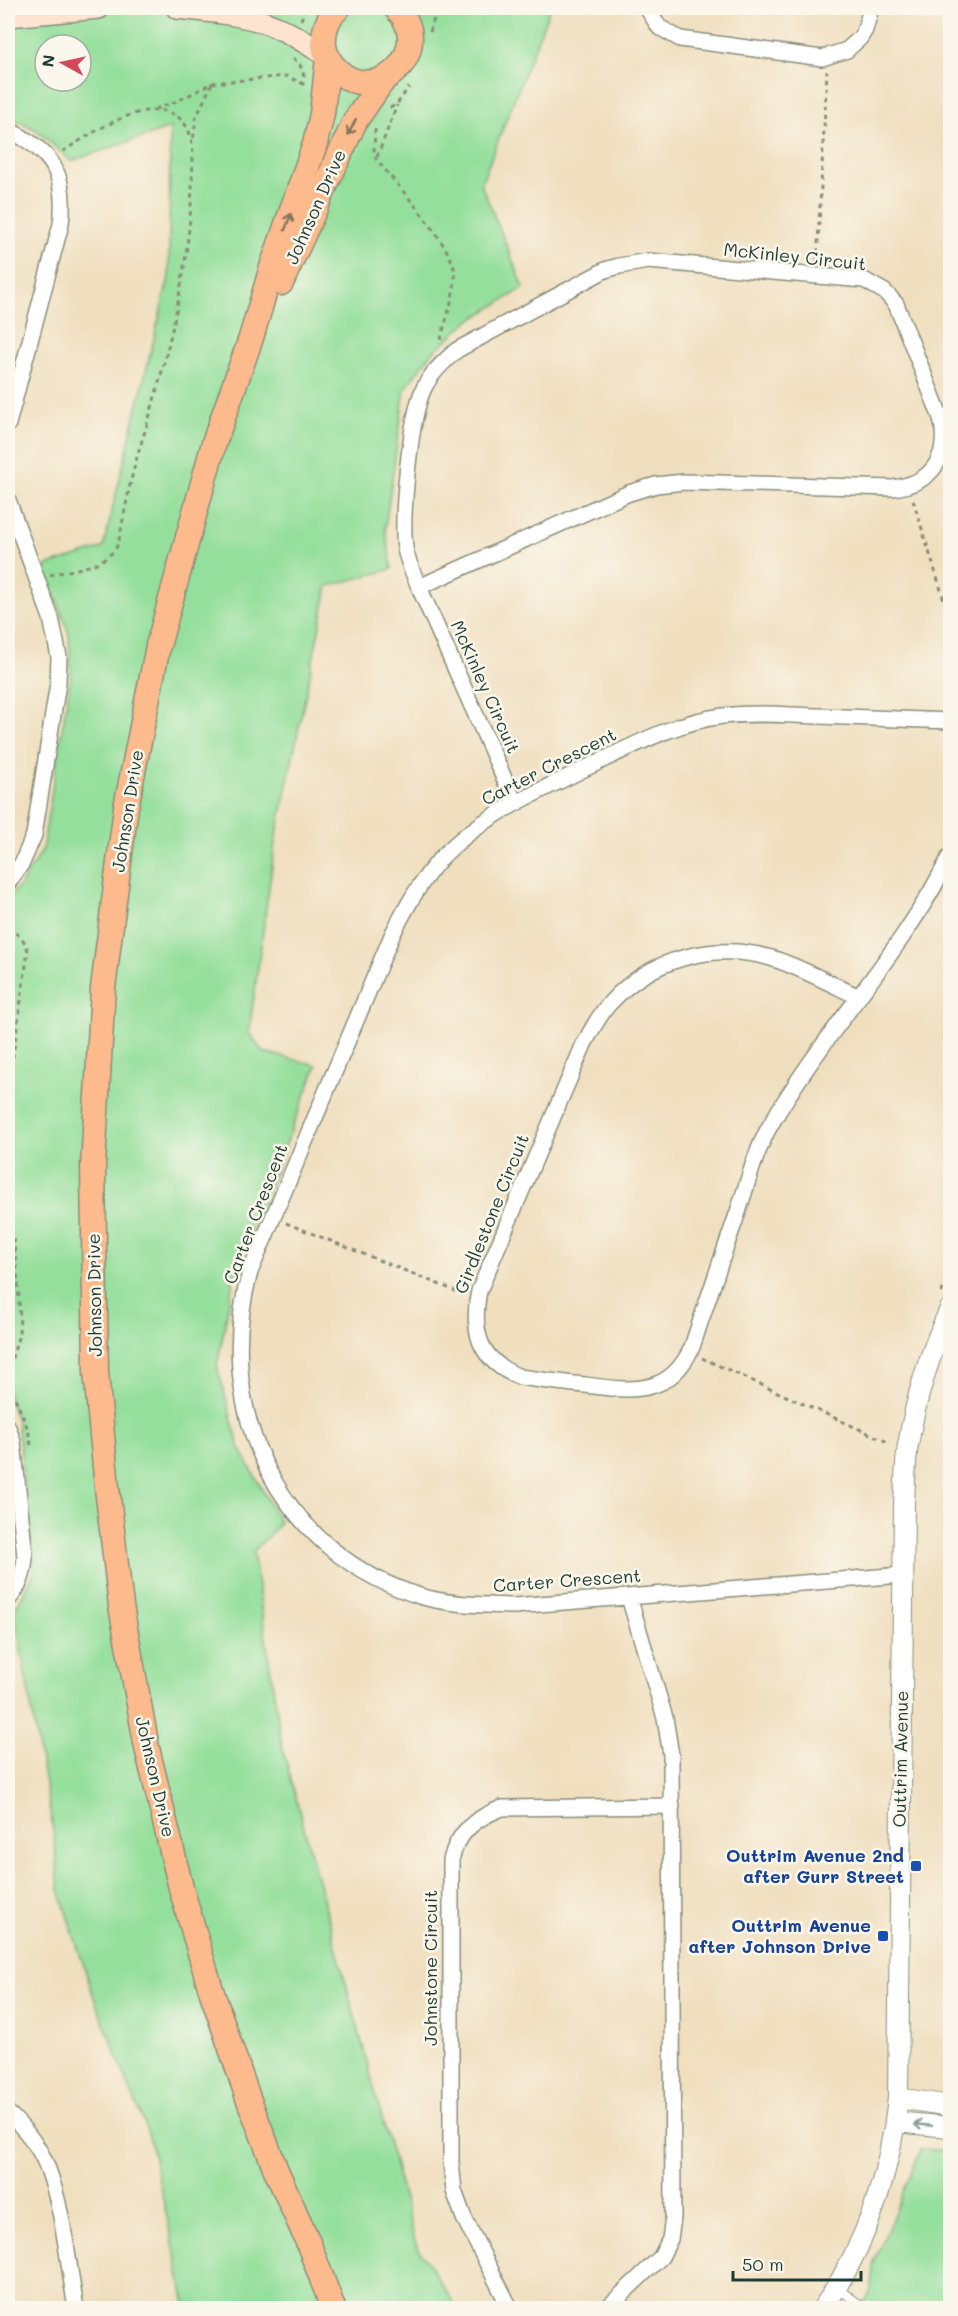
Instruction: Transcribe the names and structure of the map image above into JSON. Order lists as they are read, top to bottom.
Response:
{
  "streets": {
    "main road": ["Johnson Drive"],
    "street": [
      "McKinley Circuit",
      "Carter Crescent",
      "Girdlestone Circuit",
      "Outtrim Avenue",
      "Johnstone Circuit"
    ]
  },
  "crossings": [
    ["McKinley Circuit", "Carter Crescent"],
    ["Carter Crescent", "Outtrim Avenue"]
  ],
  "places": {
    "transit": ["Outtrim Avenue 2nd after Gurr Street", "Outtrim Avenue after Johnson Drive"]
  },
  "scale_bar": "50 m",
  "north": "left"
}
